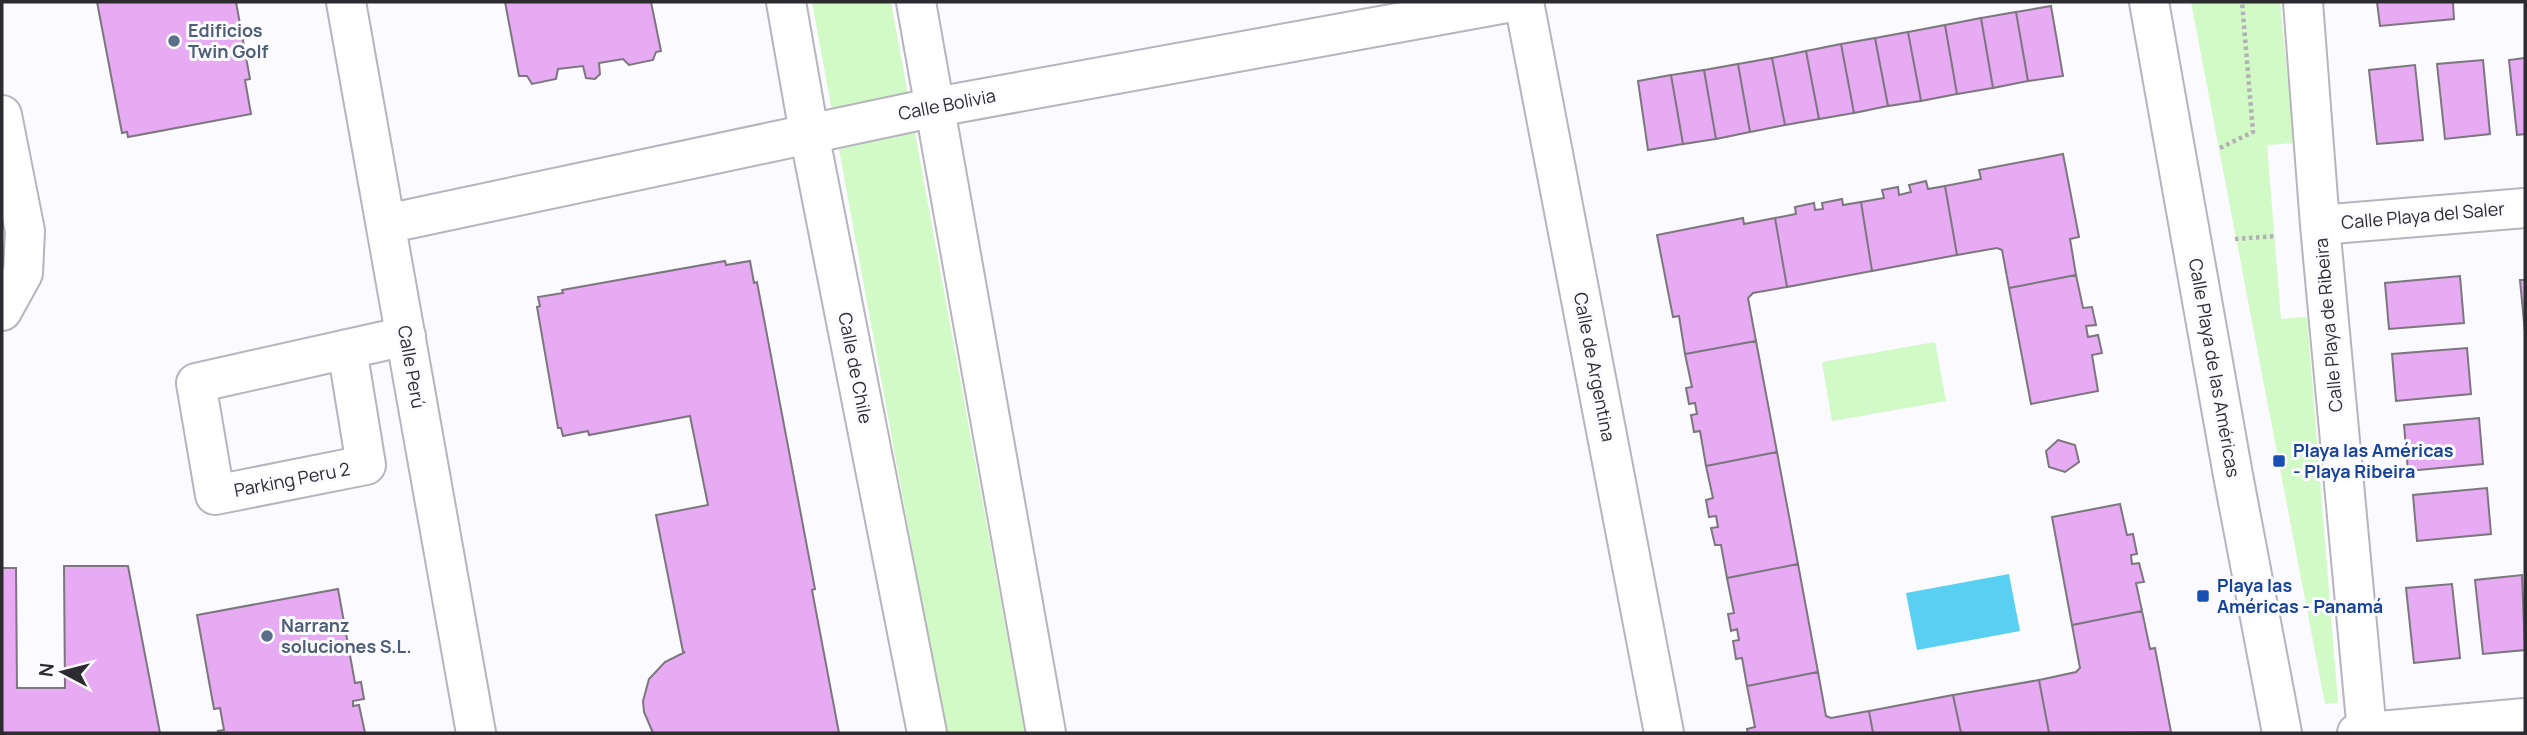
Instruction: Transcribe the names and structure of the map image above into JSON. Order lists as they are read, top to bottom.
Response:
{
  "streets": {
    "street": [
      "Calle Bolivia",
      "Calle Playa del Saler",
      "Calle Playa de Ribeira",
      "Calle Perú",
      "Calle de Argentina",
      "Calle de Chile",
      "Calle Playa de las Américas",
      "Parking Peru 2"
    ]
  },
  "crossings": [
    ["Calle Bolivia", "Calle Perú"],
    ["Calle Bolivia", "Calle de Chile"],
    ["Calle Playa del Saler", "Calle Playa de Ribeira"],
    ["Calle Perú", "Parking Peru 2"]
  ],
  "places": {
    "other": ["Edificios Twin Golf", "Narranz soluciones S.L."],
    "transit": ["Playa las Américas - Playa Ribeira", "Playa las Américas - Panamá"]
  },
  "north": "left"
}
